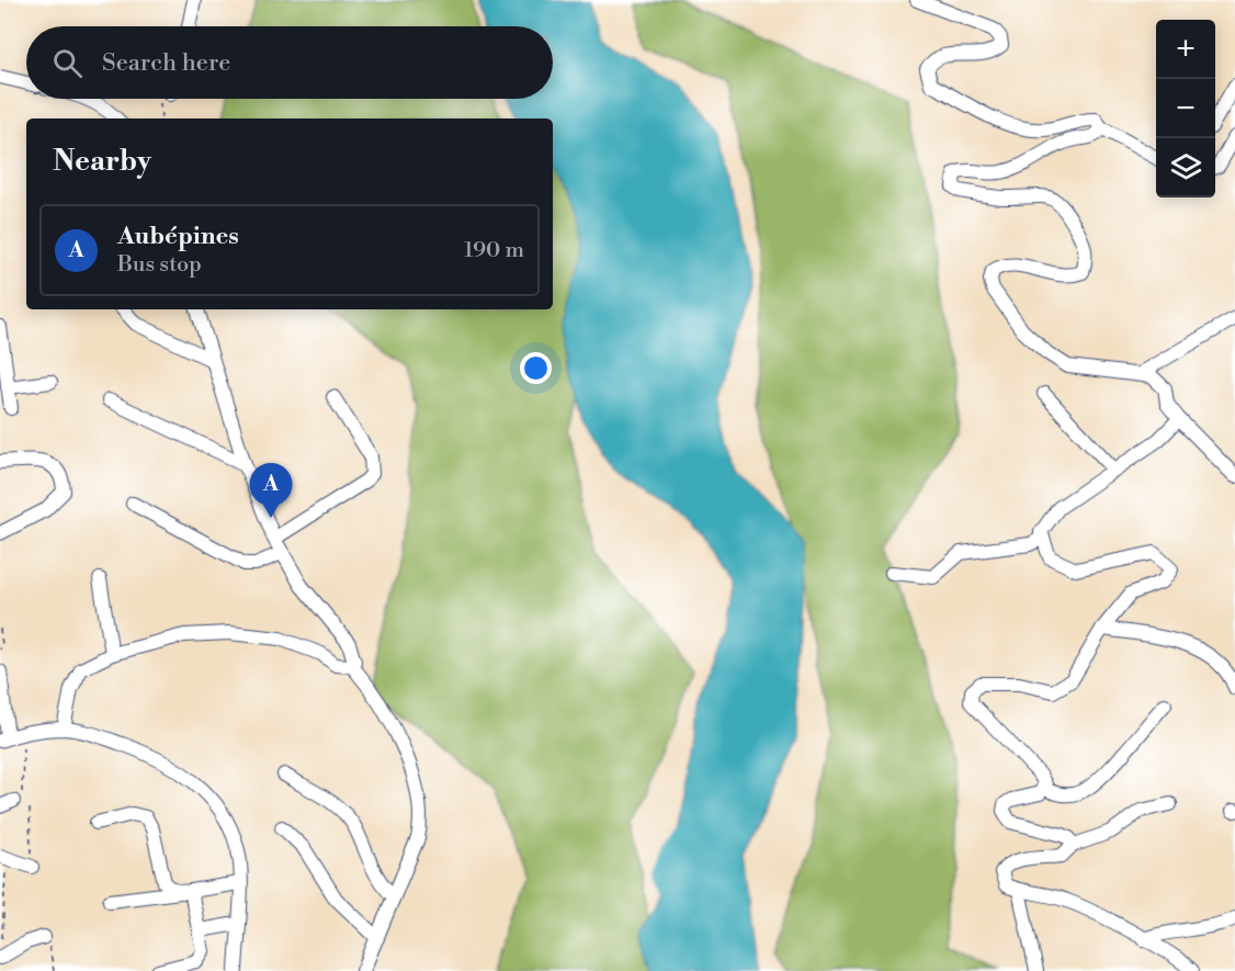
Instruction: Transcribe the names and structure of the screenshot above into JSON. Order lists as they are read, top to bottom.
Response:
{
  "page": {
    "map_buttons": ["+", "−"],
    "search": "Search here",
    "heading": "Nearby",
    "list": [
      {
        "mark": "A",
        "name": "Aubépines",
        "note": "Bus stop",
        "value": "190 m"
      }
    ],
    "pins": "A"
  }
}
